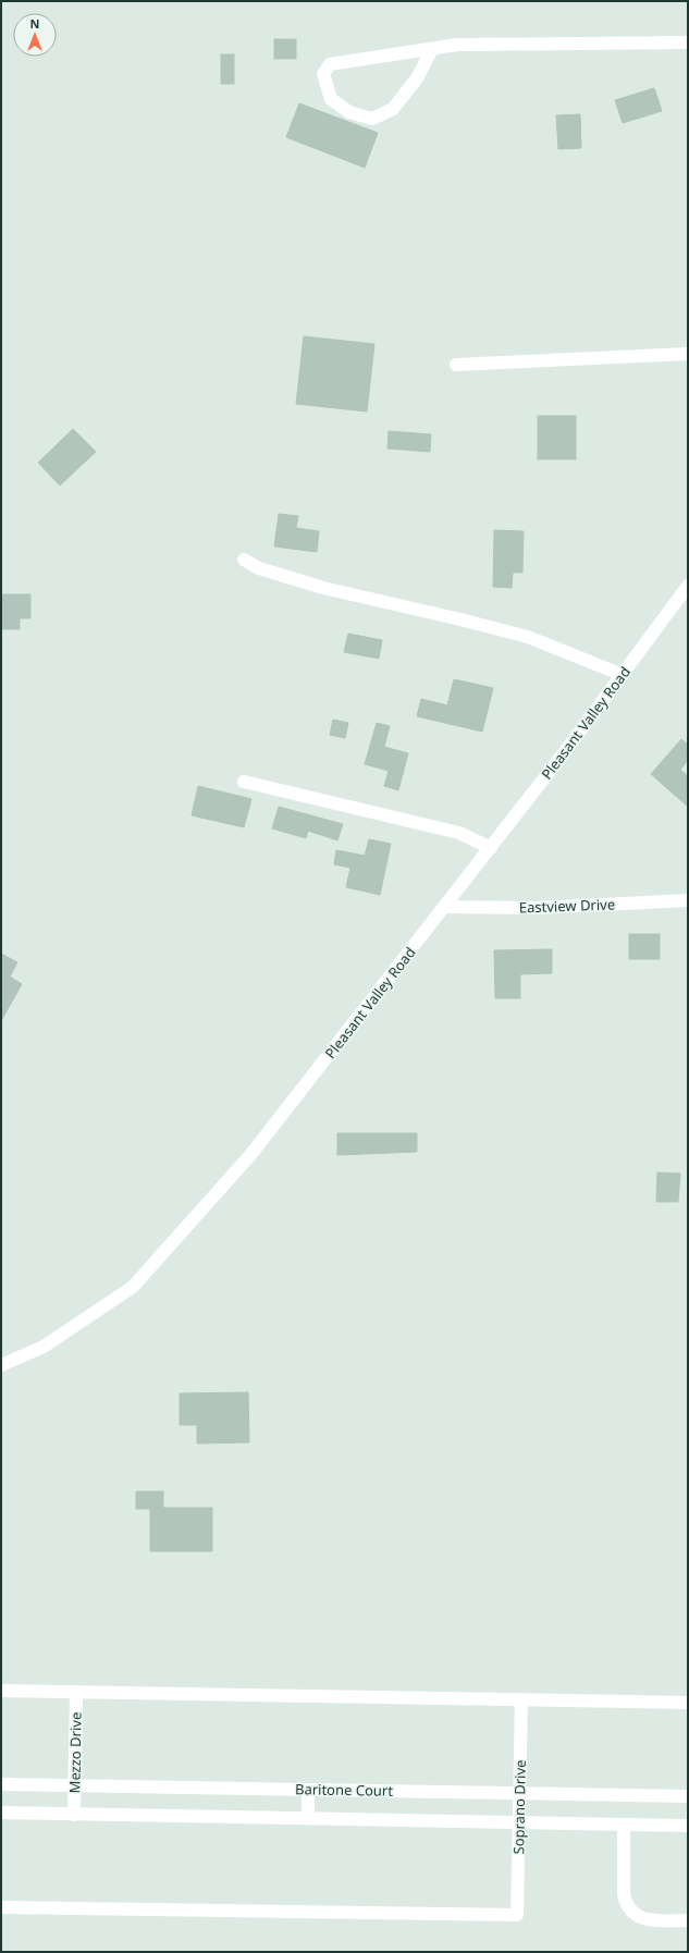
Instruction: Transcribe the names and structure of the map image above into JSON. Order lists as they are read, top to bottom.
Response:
{
  "streets": {
    "street": [
      "Pleasant Valley Road",
      "Eastview Drive",
      "Mezzo Drive",
      "Baritone Court",
      "Soprano Drive"
    ]
  },
  "crossings": [
    ["Pleasant Valley Road", "Eastview Drive"],
    ["Mezzo Drive", "Baritone Court"],
    ["Baritone Court", "Soprano Drive"]
  ],
  "north": "top"
}
